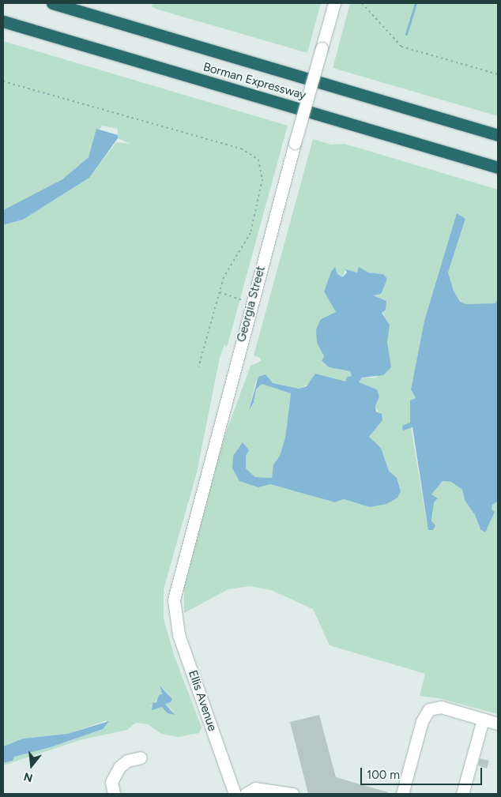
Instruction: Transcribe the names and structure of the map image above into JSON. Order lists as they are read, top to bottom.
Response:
{
  "streets": {
    "highway": ["Borman Expressway"],
    "street": ["Georgia Street", "Ellis Avenue"]
  },
  "crossings": [
    ["Georgia Street", "Ellis Avenue"]
  ],
  "scale_bar": "100 m",
  "north": "bottom"
}
